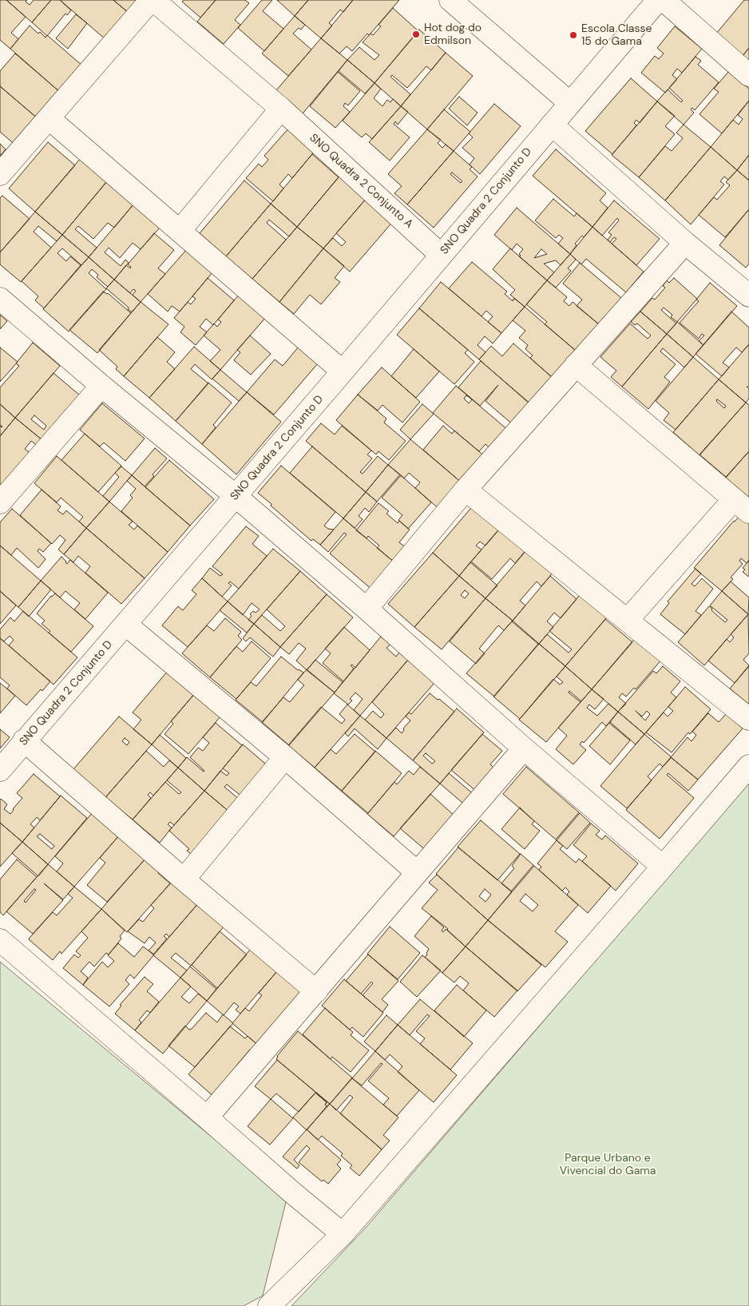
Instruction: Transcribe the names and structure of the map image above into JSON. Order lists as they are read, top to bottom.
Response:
{
  "streets": {
    "street": ["SNO Quadra 2 Conjunto A", "SNO Quadra 2 Conjunto D"]
  },
  "crossings": [
    ["SNO Quadra 2 Conjunto A", "SNO Quadra 2 Conjunto D"]
  ],
  "parks": ["Parque Urbano e Vivencial do Gama"],
  "places": ["Hot dog do Edmilson", "Escola Classe 15 do Gama"]
}
